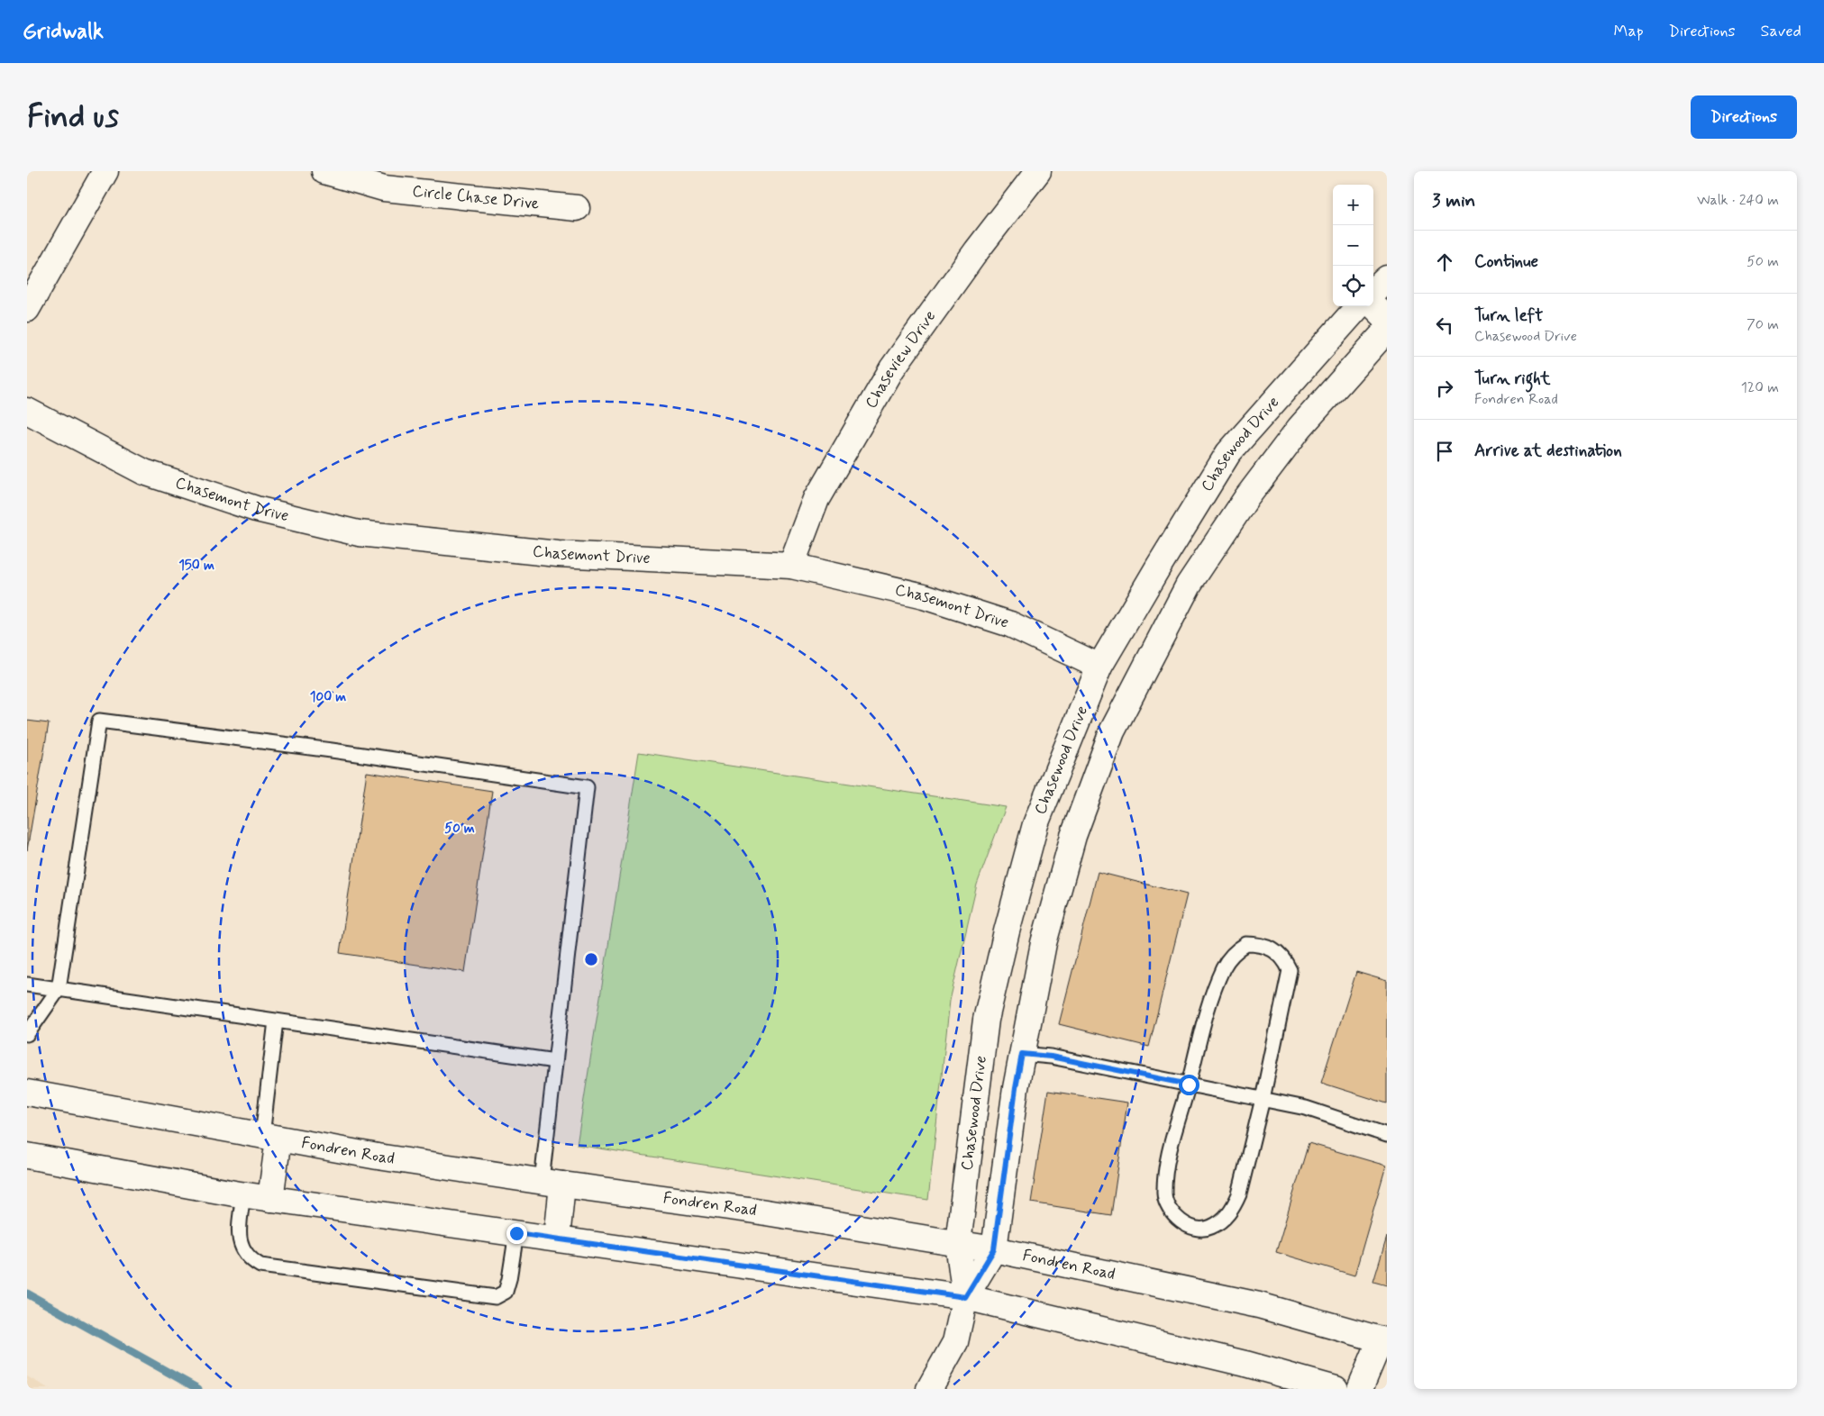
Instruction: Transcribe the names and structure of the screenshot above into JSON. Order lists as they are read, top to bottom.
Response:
{
  "streets": {
    "street": [
      "Circle Chase Drive",
      "Chaseview Drive",
      "Chasewood Drive",
      "Chasemont Drive",
      "Fondren Road"
    ]
  },
  "crossings": [
    ["Chaseview Drive", "Chasemont Drive"],
    ["Chasewood Drive", "Chasemont Drive"],
    ["Chasewood Drive", "Fondren Road"]
  ],
  "page": {
    "header": "Gridwalk",
    "nav": ["Map", "Directions", "Saved"],
    "buttons": "Directions",
    "title": "Find us",
    "heading": ["3 min", "Walk · 240 m"],
    "map_buttons": ["+", "−"],
    "list": [
      ["Continue", "50 m"],
      ["Turn left", "Chasewood Drive", "70 m"],
      ["Turn right", "Fondren Road", "120 m"],
      "Arrive at destination"
    ]
  },
  "rings": ["150 m", "100 m", "50 m"]
}
